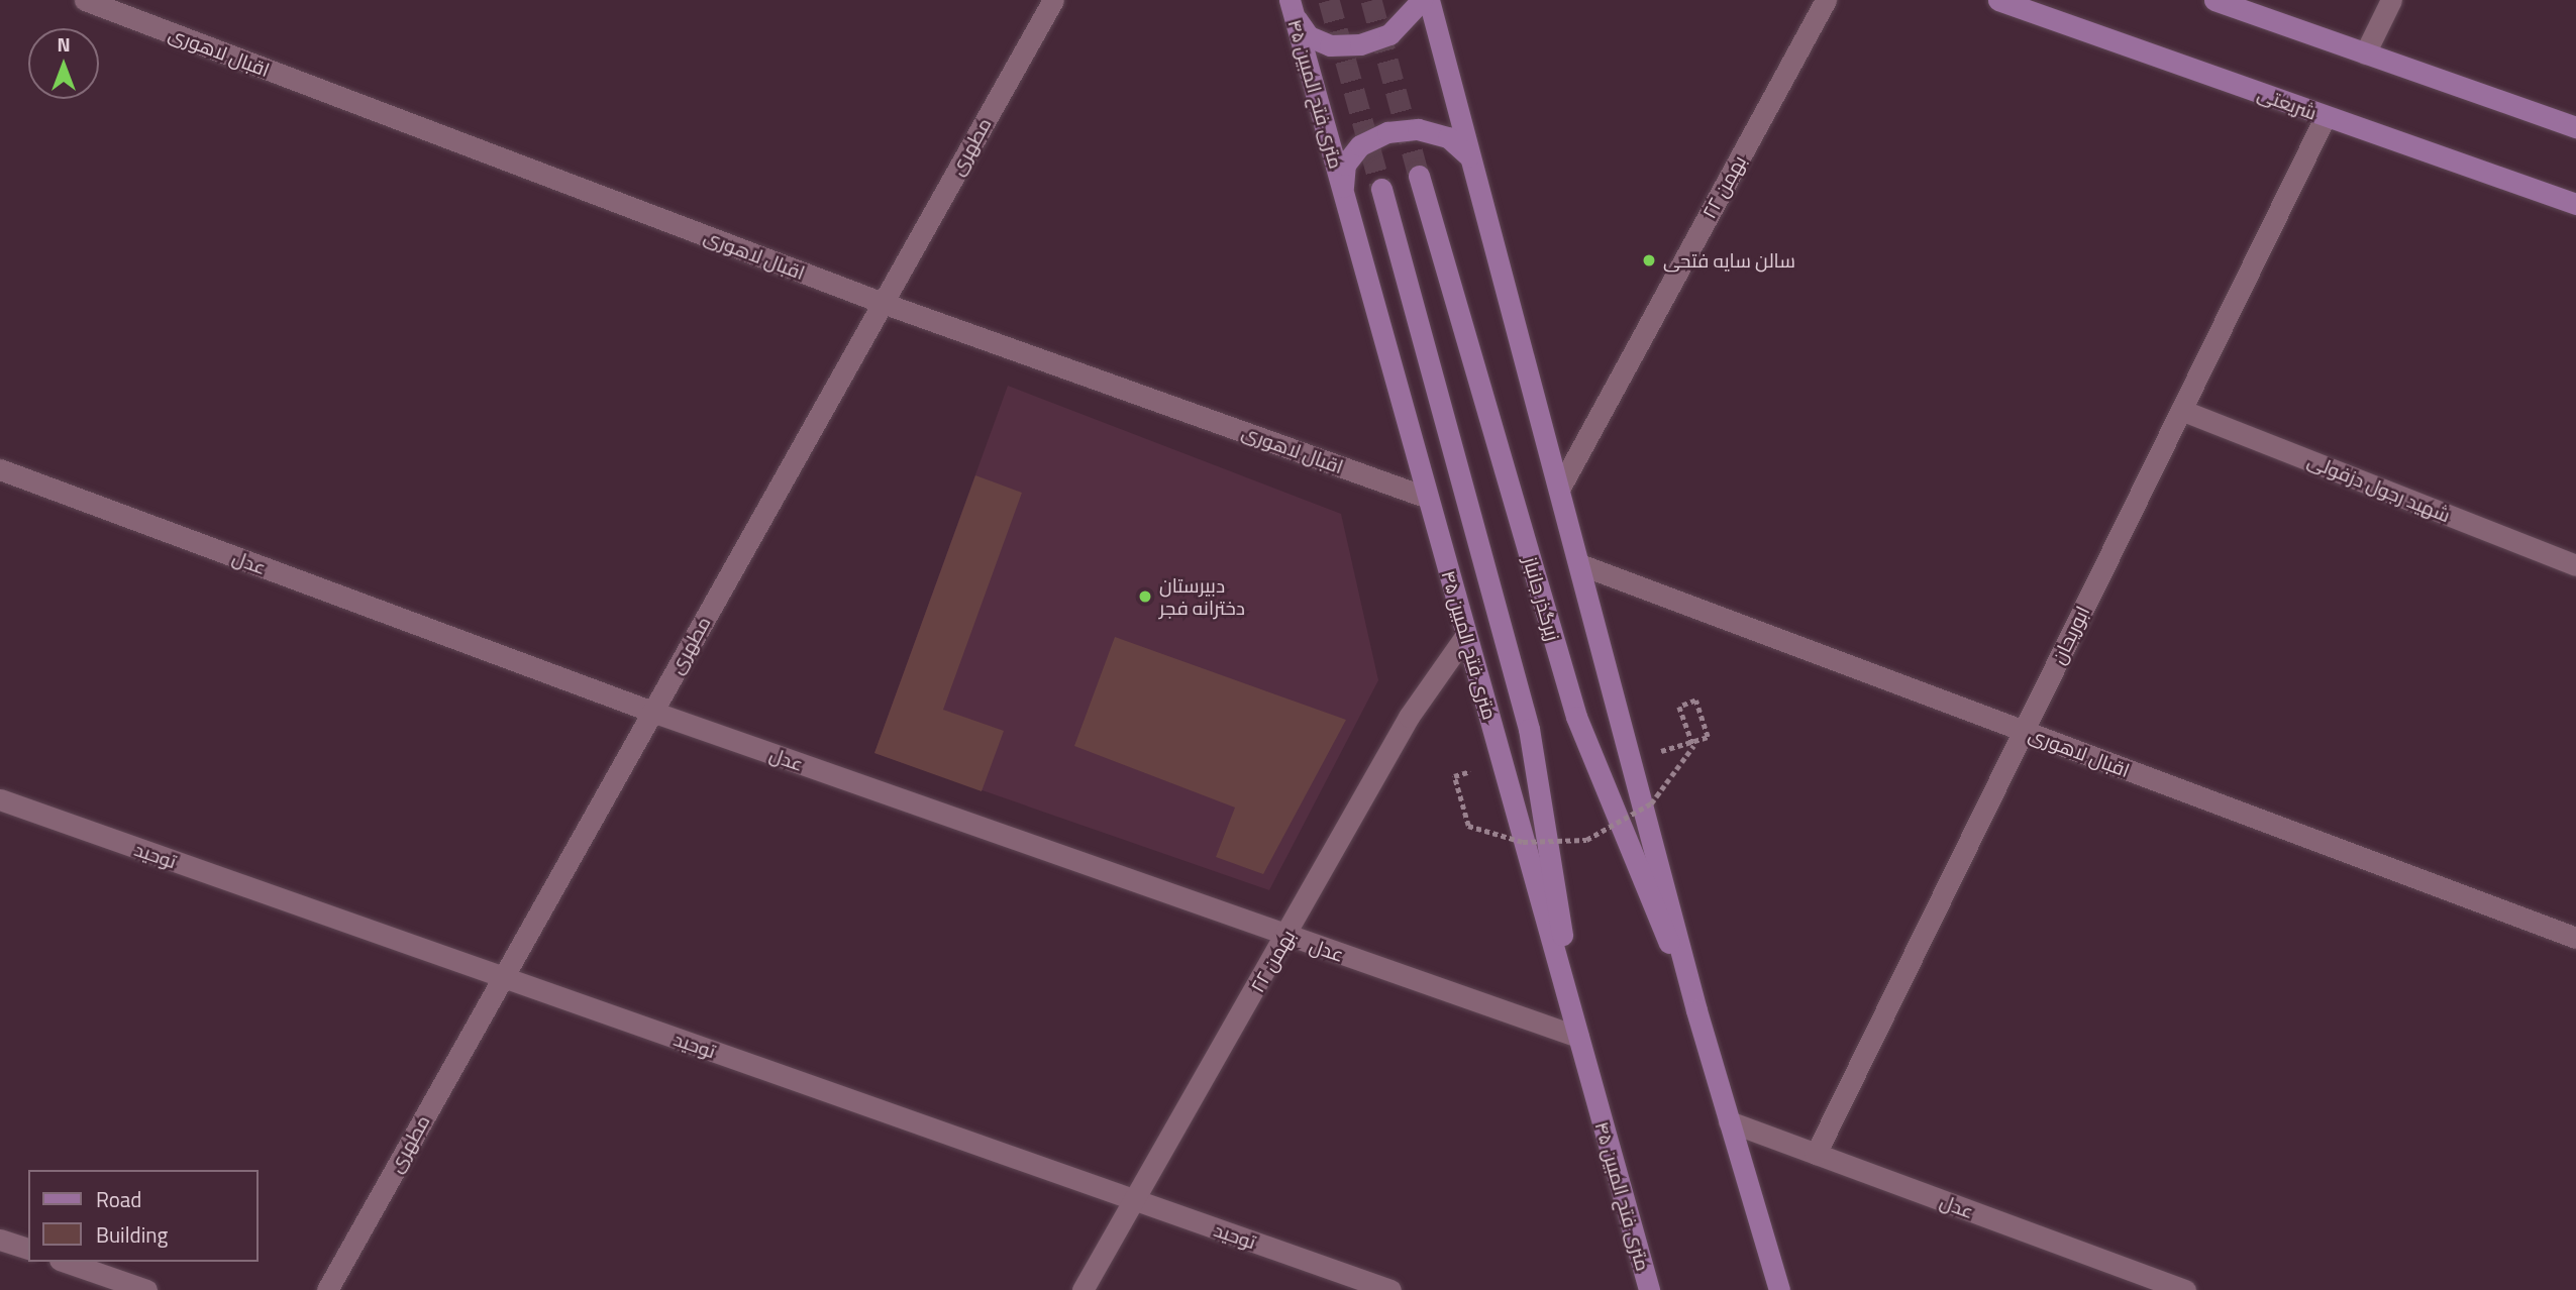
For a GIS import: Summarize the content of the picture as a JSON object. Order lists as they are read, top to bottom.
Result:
{
  "streets": {
    "main road": ["۴۵ متری فتح المبین", "شریعتی", "زیرگذر جانباز"],
    "street": [
      "اقبال لاهوری",
      "مطهری",
      "۲۲ بهمن",
      "شهید رجول دزفولی",
      "عدل",
      "ابوریحان",
      "توحید"
    ]
  },
  "crossings": [
    ["اقبال لاهوری", "۴۵ متری فتح المبین"],
    ["اقبال لاهوری", "مطهری"],
    ["اقبال لاهوری", "ابوریحان"],
    ["۴۵ متری فتح المبین", "۲۲ بهمن"],
    ["۴۵ متری فتح المبین", "عدل"],
    ["شریعتی", "ابوریحان"],
    ["مطهری", "عدل"],
    ["مطهری", "توحید"],
    ["۲۲ بهمن", "عدل"],
    ["۲۲ بهمن", "توحید"],
    ["شهید رجول دزفولی", "ابوریحان"],
    ["عدل", "ابوریحان"]
  ],
  "places": ["سالن سایه فتحی", "دبیرستان دخترانه فجر"],
  "legend": ["Road", "Building"],
  "north": "top"
}
